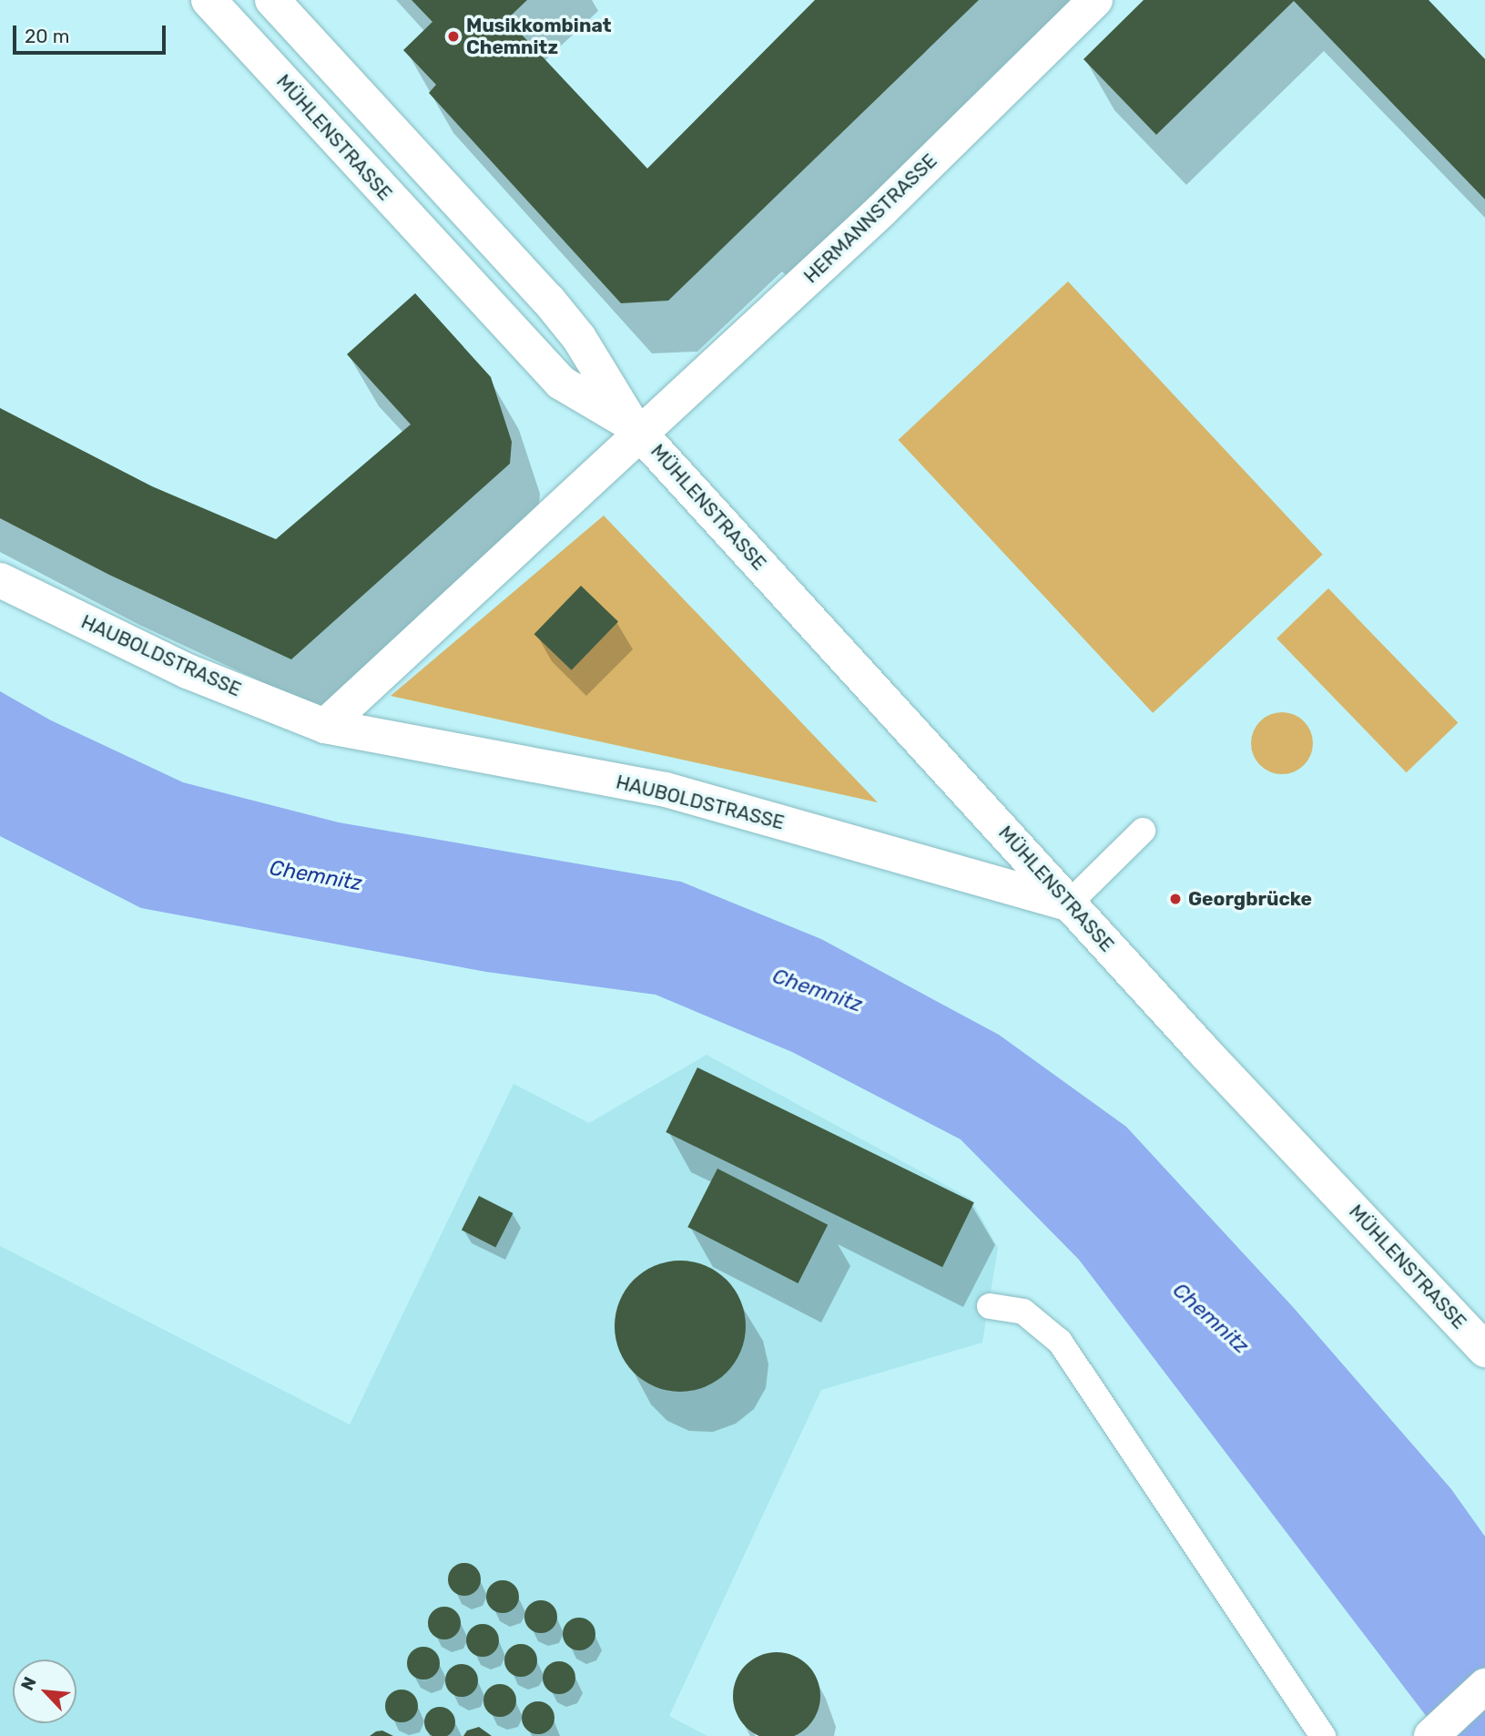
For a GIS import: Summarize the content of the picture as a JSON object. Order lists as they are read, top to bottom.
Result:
{
  "streets": {
    "main road": ["MÜHLENSTRASSE", "HERMANNSTRASSE", "HAUBOLDSTRASSE"]
  },
  "crossings": [
    ["MÜHLENSTRASSE", "HERMANNSTRASSE"],
    ["MÜHLENSTRASSE", "HAUBOLDSTRASSE"]
  ],
  "water": ["Chemnitz"],
  "places": ["Musikkombinat Chemnitz", "Georgbrücke"],
  "scale_bar": "20 m",
  "north": "top left"
}
